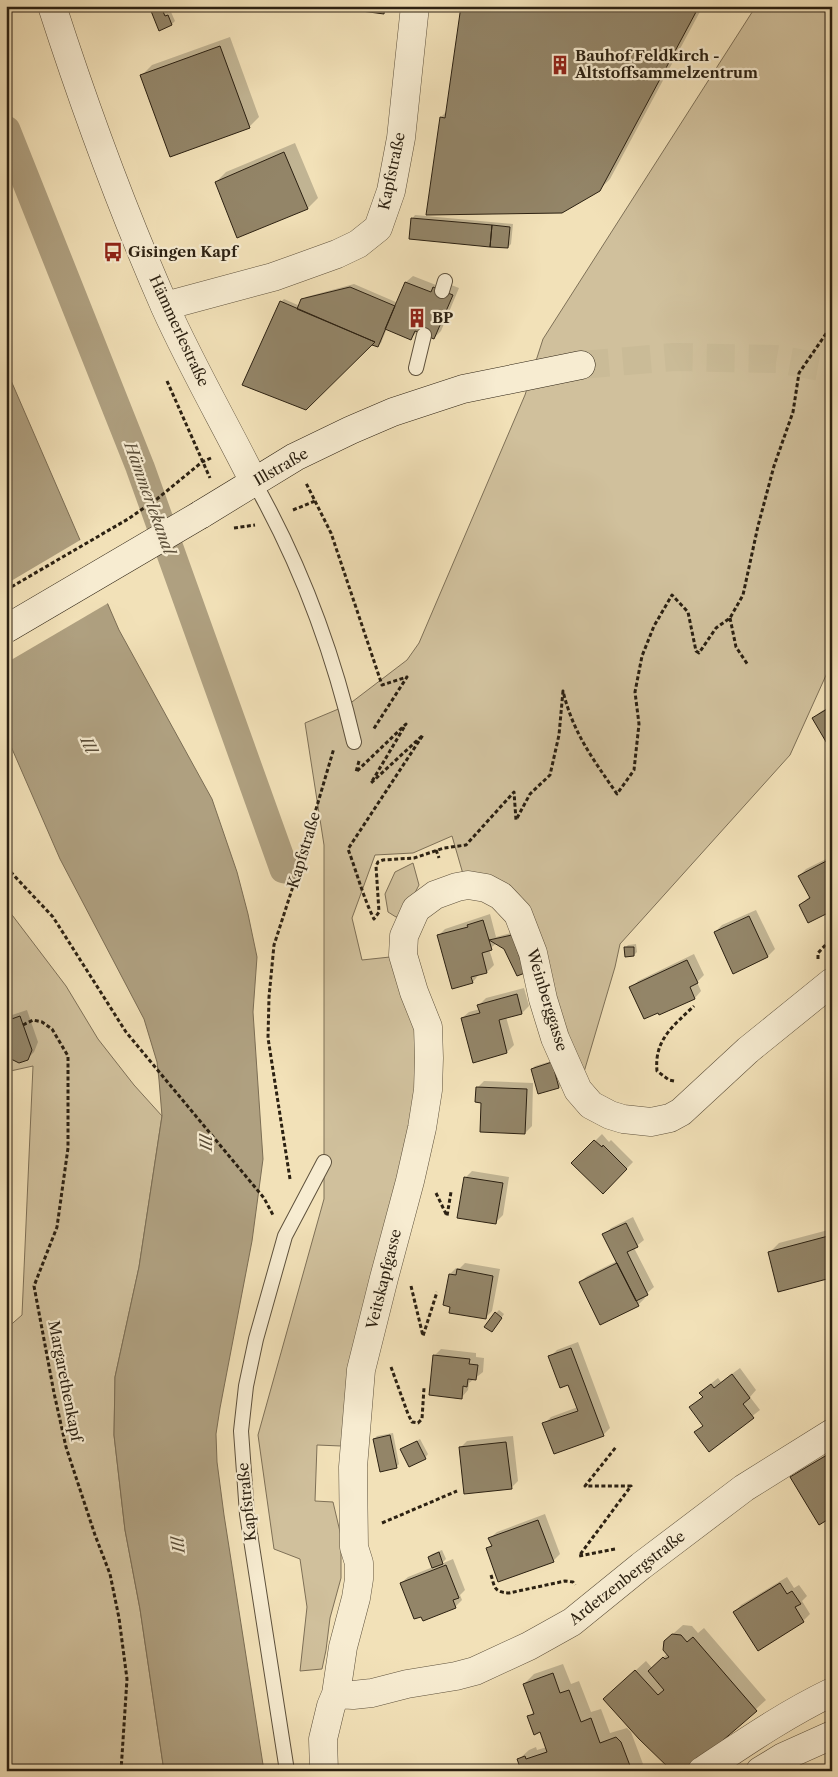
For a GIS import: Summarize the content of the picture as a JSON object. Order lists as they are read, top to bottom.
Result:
{
  "streets": {
    "street": [
      "Kapfstraße",
      "Hämmerlestraße",
      "Illstraße",
      "Weinberggasse",
      "Veitskapfgasse",
      "Ardetzenbergstraße"
    ],
    "path": ["Margarethenkapf"]
  },
  "crossings": [
    ["Kapfstraße", "Hämmerlestraße"],
    ["Hämmerlestraße", "Illstraße"],
    ["Weinberggasse", "Veitskapfgasse"],
    ["Veitskapfgasse", "Ardetzenbergstraße"]
  ],
  "water": ["Hämmerlekanal", "Ill"],
  "places": {
    "building": ["Bauhof Feldkirch - Altstoffsammelzentrum", "BP"],
    "bus stop": ["Gisingen Kapf"]
  }
}
